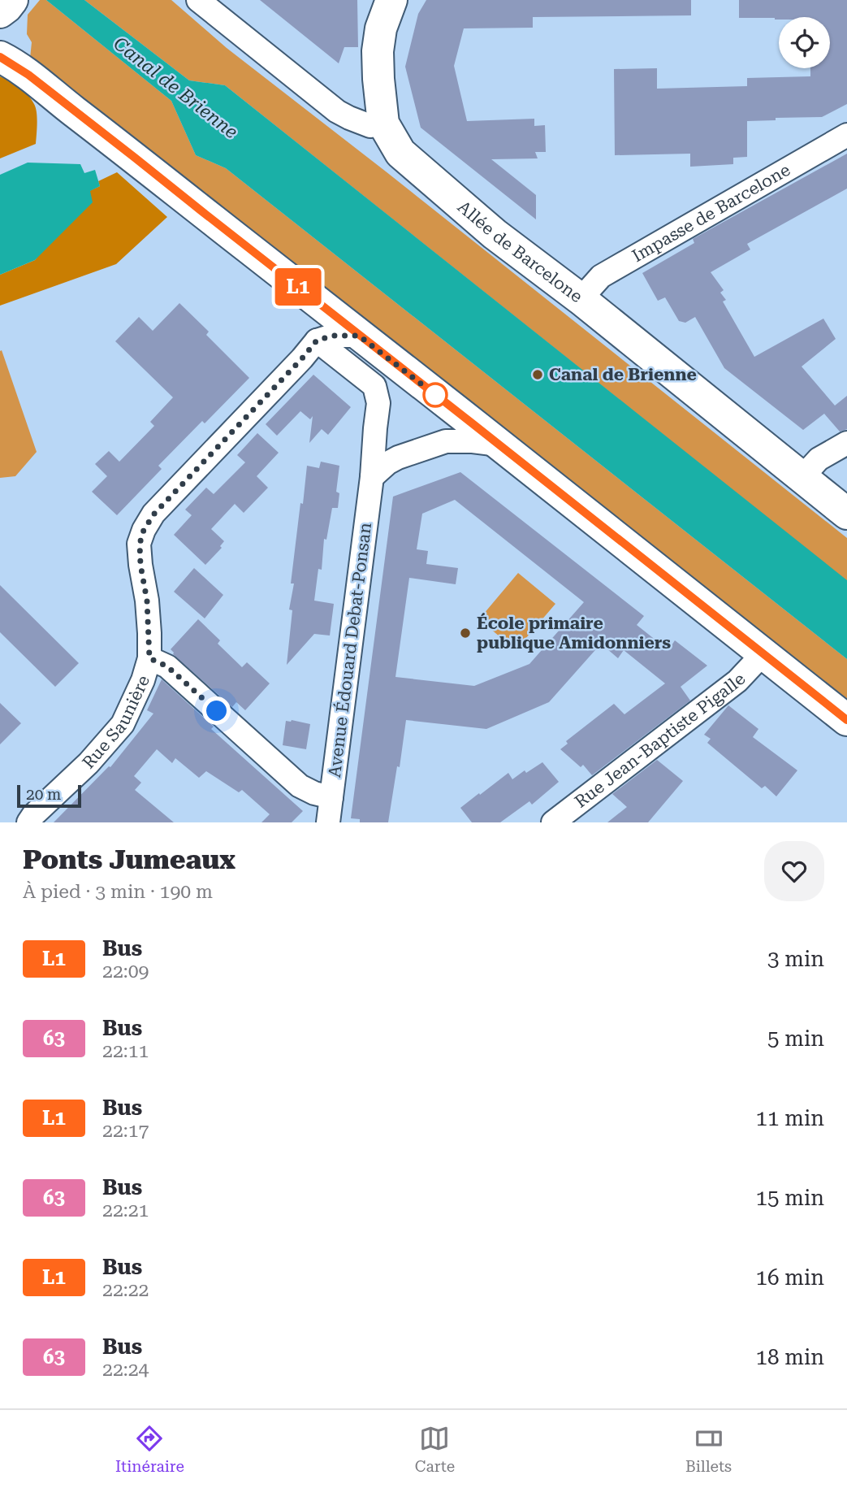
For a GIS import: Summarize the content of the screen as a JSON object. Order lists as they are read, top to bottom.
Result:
{
  "streets": {
    "main road": ["Allée de Barcelone"],
    "street": [
      "Impasse de Barcelone",
      "Avenue Édouard Debat-Ponsan",
      "Rue Saunière",
      "Rue Jean-Baptiste Pigalle"
    ]
  },
  "crossings": [
    ["Impasse de Barcelone", "Allée de Barcelone"],
    ["Avenue Édouard Debat-Ponsan", "Rue Saunière"]
  ],
  "water": ["Canal de Brienne"],
  "places": ["Canal de Brienne", "École primaire publique Amidonniers"],
  "lines": ["bus line L1"],
  "scale_bar": "20 m",
  "page": {
    "on_map": "L1",
    "scale": "20 m",
    "heading": ["Ponts Jumeaux", "À pied · 3 min · 190 m"],
    "list": [
      {
        "mark": "L1",
        "name": "Bus",
        "note": "22:09",
        "value": "3 min"
      },
      {
        "mark": "63",
        "name": "Bus",
        "note": "22:11",
        "value": "5 min"
      },
      {
        "mark": "L1",
        "name": "Bus",
        "note": "22:17",
        "value": "11 min"
      },
      {
        "mark": "63",
        "name": "Bus",
        "note": "22:21",
        "value": "15 min"
      },
      {
        "mark": "L1",
        "name": "Bus",
        "note": "22:22",
        "value": "16 min"
      },
      {
        "mark": "63",
        "name": "Bus",
        "note": "22:24",
        "value": "18 min"
      }
    ],
    "tabs": ["Itinéraire", "Carte", "Billets"]
  }
}
